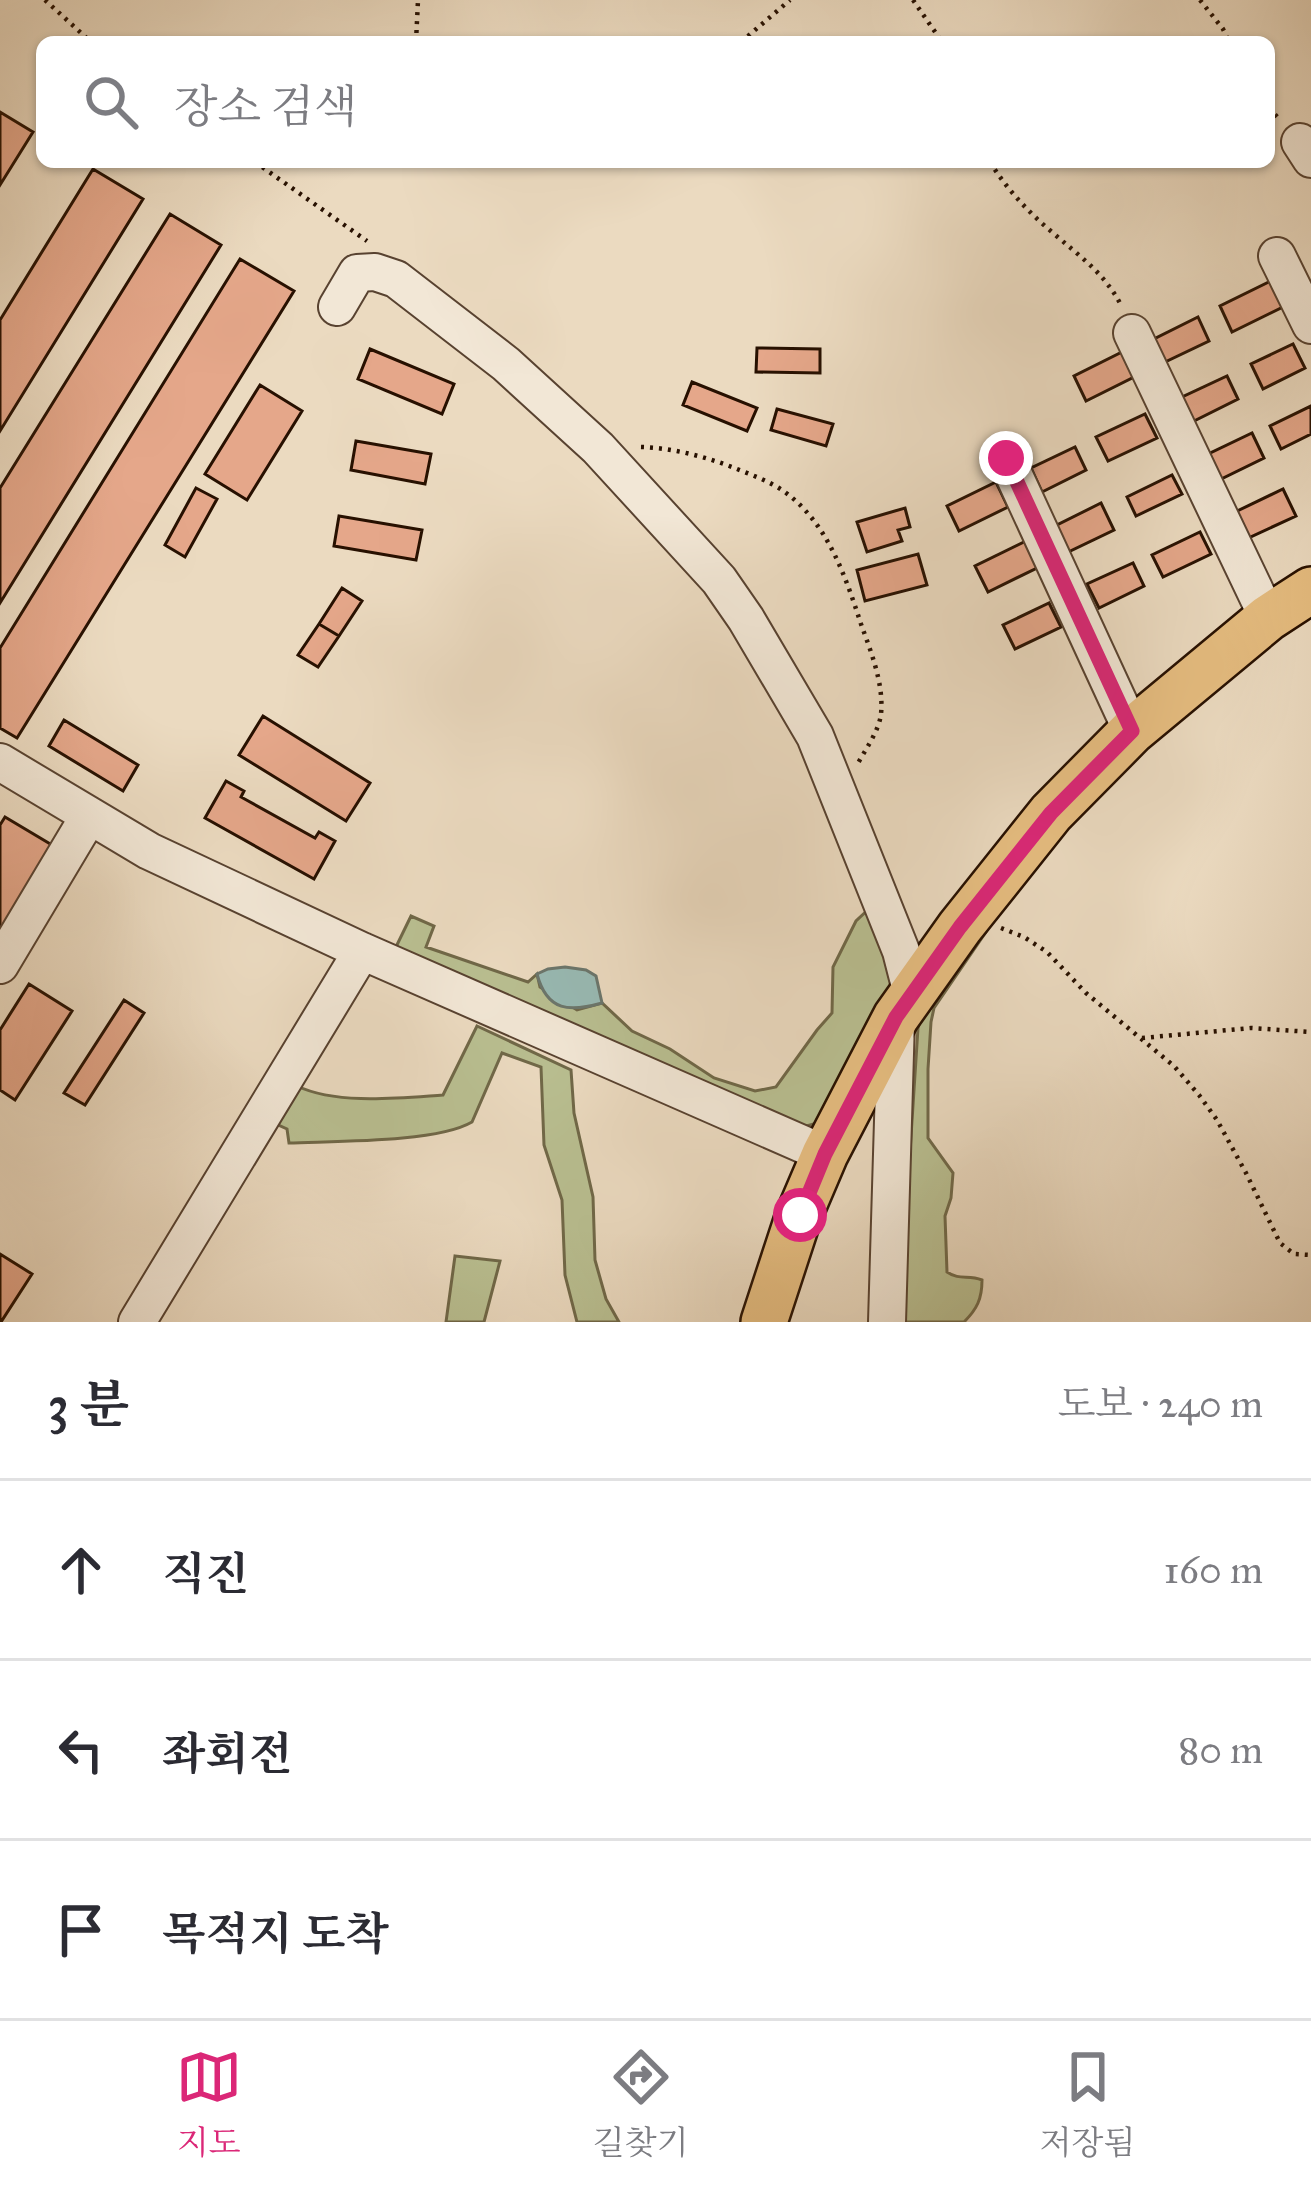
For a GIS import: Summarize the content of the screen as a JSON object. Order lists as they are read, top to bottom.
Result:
{
  "page": {
    "search": "장소 검색",
    "heading": ["3 분", "도보 · 240 m"],
    "list": [
      ["직진", "160 m"],
      ["좌회전", "80 m"],
      "목적지 도착"
    ],
    "nav": ["지도", "길찾기", "저장됨"]
  }
}
